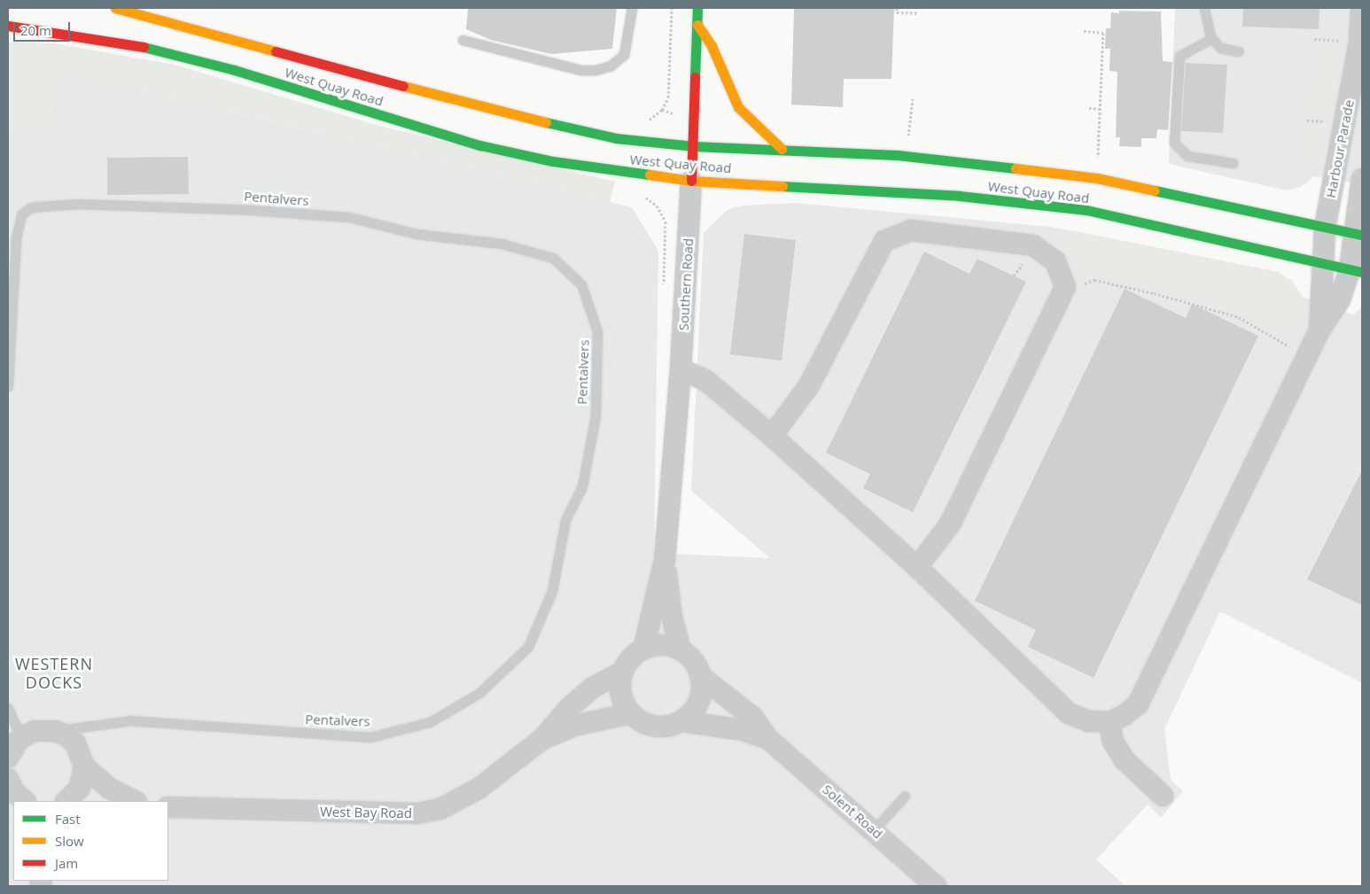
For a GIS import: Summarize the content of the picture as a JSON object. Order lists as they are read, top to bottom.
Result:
{
  "streets": {
    "main road": ["West Quay Road", "Southern Road"],
    "street": ["Harbour Parade", "Solent Road", "West Bay Road"],
    "lane": ["Pentalvers"]
  },
  "crossings": [
    ["West Quay Road", "Harbour Parade"],
    ["West Quay Road", "Southern Road"],
    ["Southern Road", "Solent Road"],
    ["Southern Road", "West Bay Road"],
    ["Solent Road", "West Bay Road"]
  ],
  "districts": ["WESTERN DOCKS"],
  "legend": ["Fast", "Slow", "Jam"],
  "scale_bar": "20 m"
}
